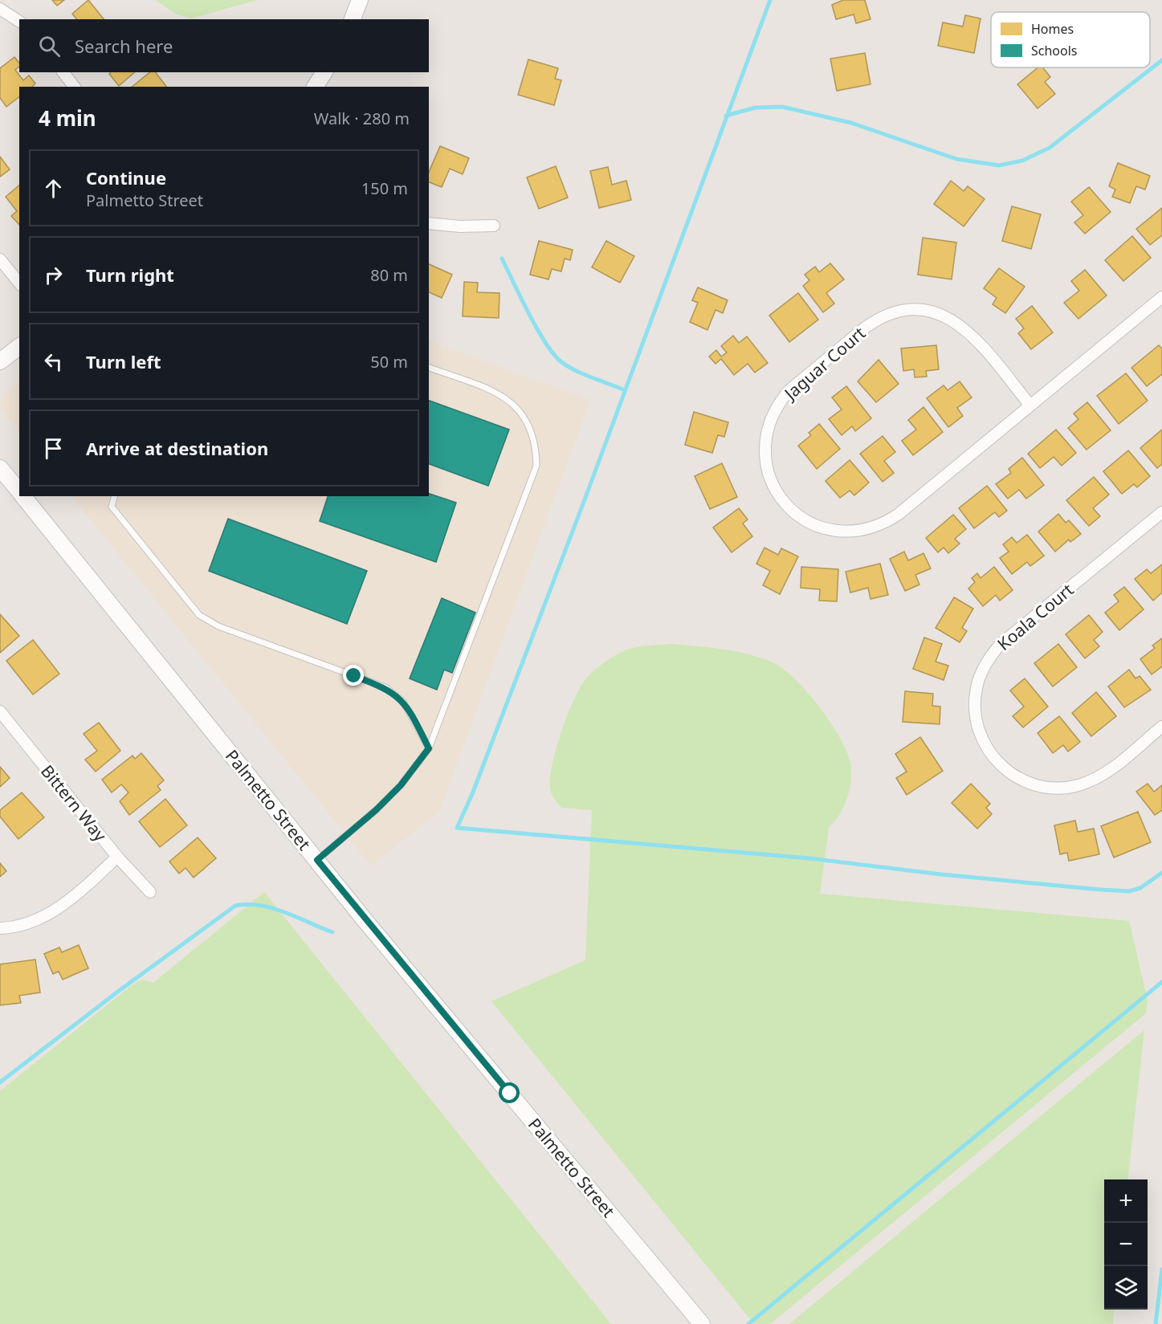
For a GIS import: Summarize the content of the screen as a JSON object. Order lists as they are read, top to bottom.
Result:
{
  "streets": {
    "main road": ["Palmetto Street"],
    "street": ["Jaguar Court", "Koala Court", "Bittern Way"]
  },
  "legend": ["Homes", "Schools"],
  "page": {
    "search": "Search here",
    "heading": ["4 min", "Walk · 280 m"],
    "list": [
      ["Continue", "Palmetto Street", "150 m"],
      ["Turn right", "80 m"],
      ["Turn left", "50 m"],
      "Arrive at destination"
    ],
    "map_buttons": ["+", "−"]
  }
}
